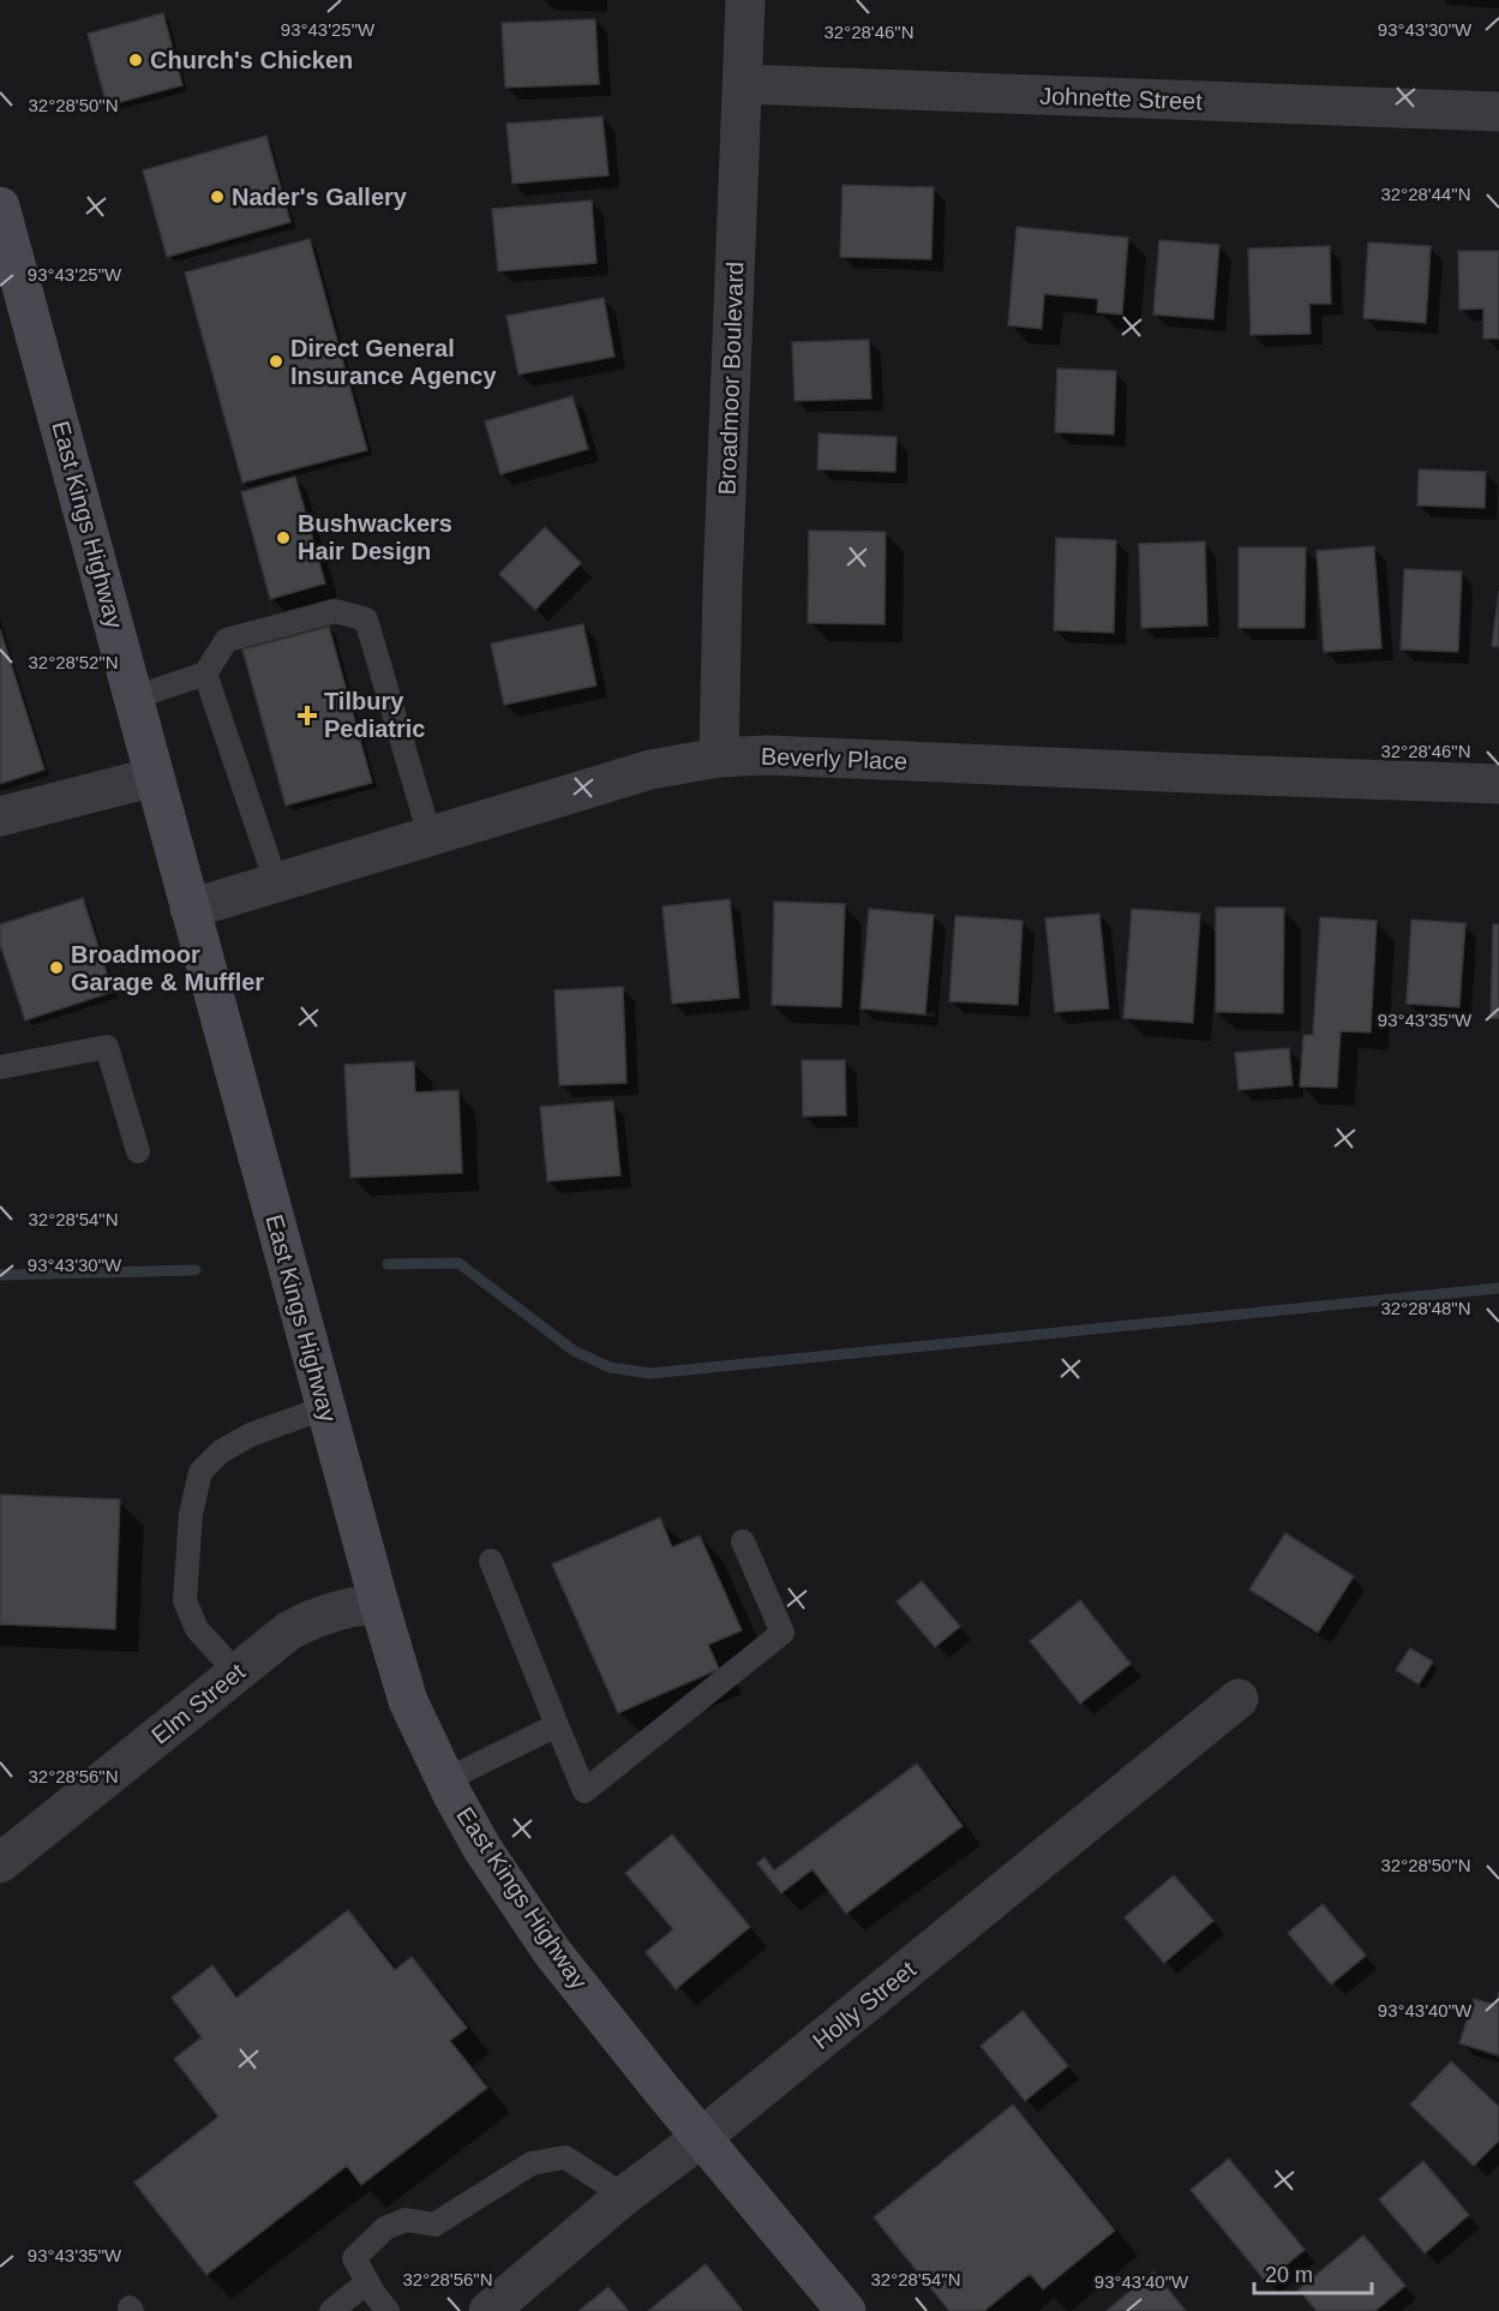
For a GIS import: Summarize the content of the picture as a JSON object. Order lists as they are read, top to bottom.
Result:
{
  "streets": {
    "main road": ["East Kings Highway"],
    "street": [
      "Johnette Street",
      "Broadmoor Boulevard",
      "Beverly Place",
      "Elm Street",
      "Holly Street"
    ]
  },
  "crossings": [
    ["Johnette Street", "Broadmoor Boulevard"],
    ["Broadmoor Boulevard", "Beverly Place"],
    ["East Kings Highway", "Beverly Place"],
    ["East Kings Highway", "Elm Street"],
    ["East Kings Highway", "Holly Street"]
  ],
  "places": {
    "other": [
      "Church's Chicken",
      "Nader's Gallery",
      "Direct General Insurance Agency",
      "Bushwackers Hair Design",
      "Broadmoor Garage & Muffler"
    ],
    "health": ["Tilbury Pediatric"]
  },
  "scale_bar": "20 m",
  "coordinates": [
    "93°43'25\"W",
    "93°43'30\"W",
    "32°28'46\"N",
    "32°28'50\"N",
    "32°28'44\"N",
    "32°28'52\"N",
    "93°43'35\"W",
    "32°28'54\"N",
    "32°28'48\"N",
    "32°28'56\"N",
    "93°43'40\"W"
  ]
}
